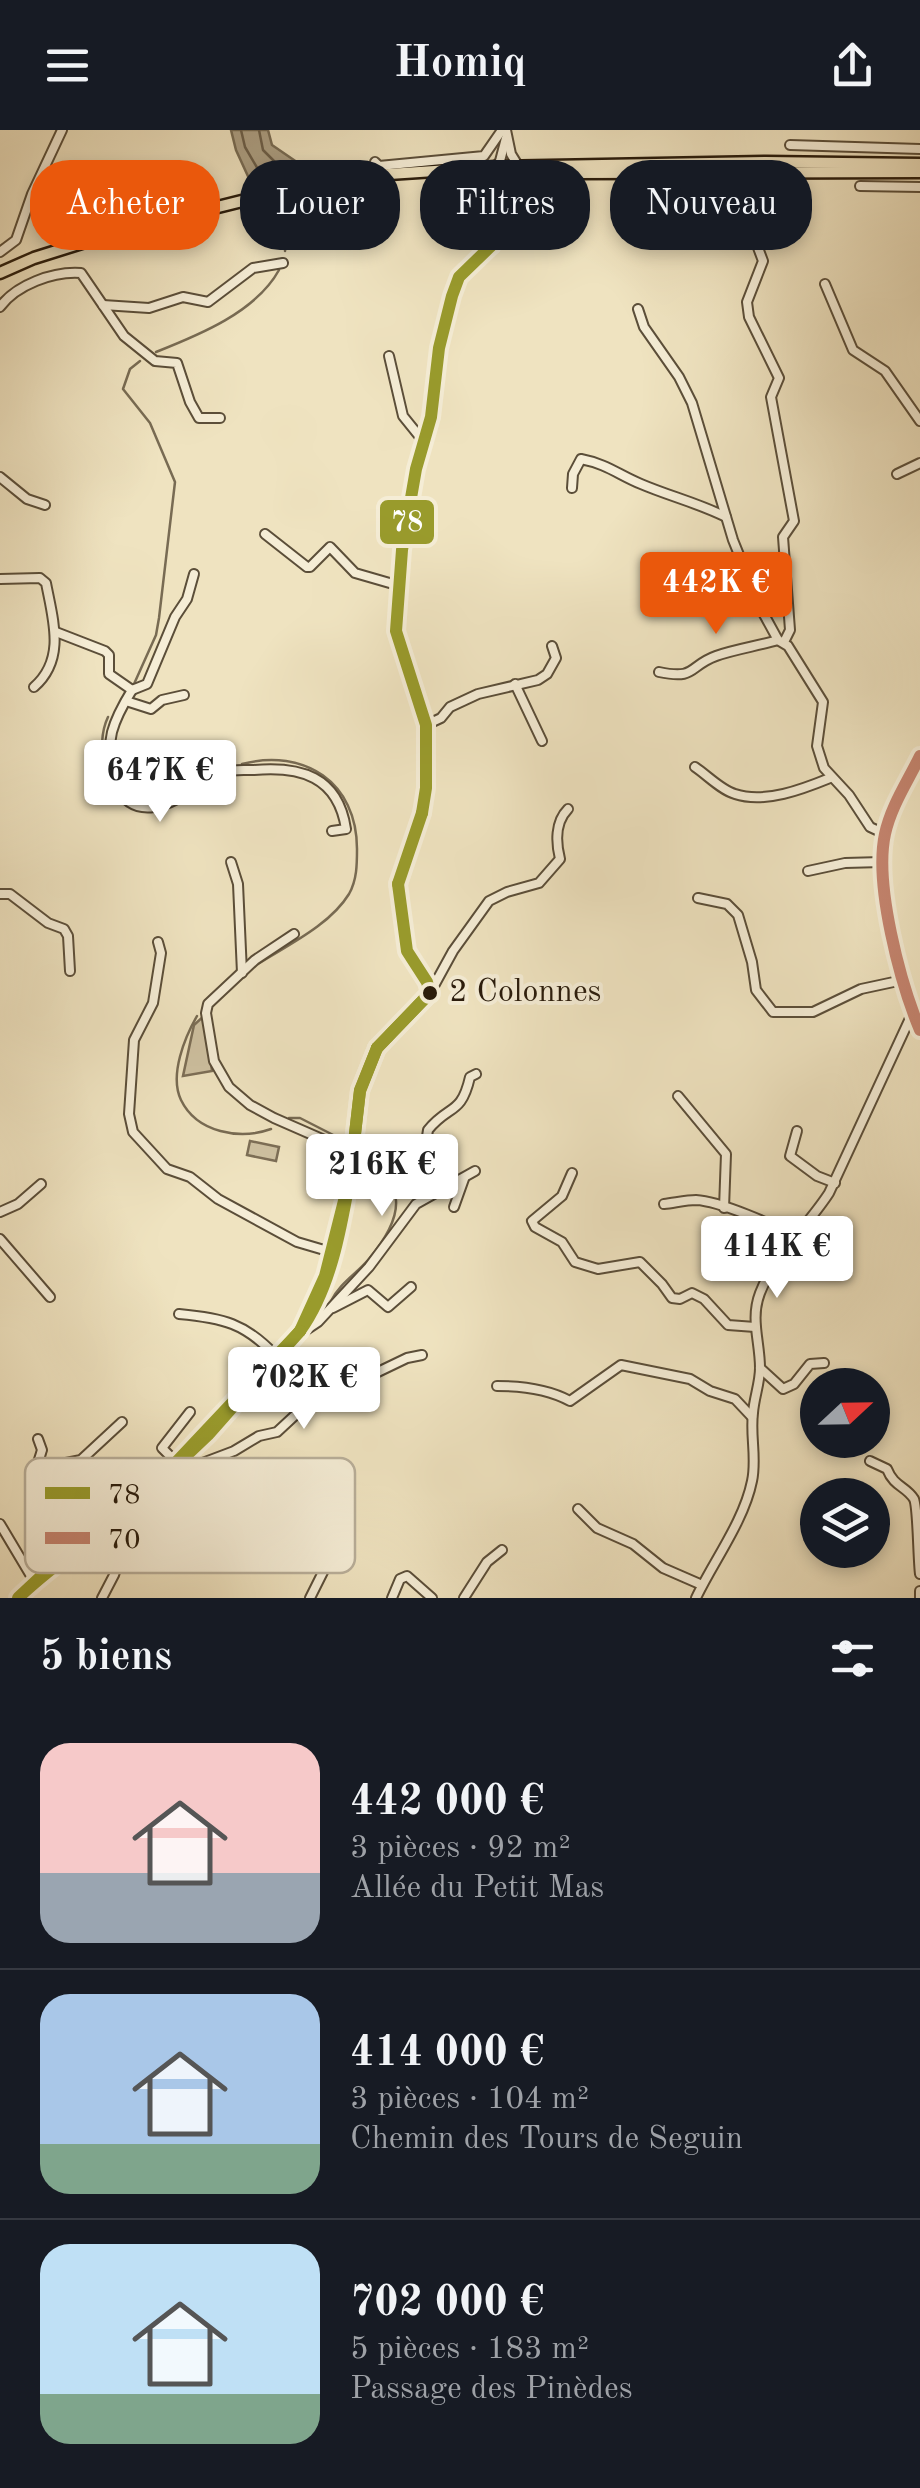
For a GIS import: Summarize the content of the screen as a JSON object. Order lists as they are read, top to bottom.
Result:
{
  "places": ["2 Colonnes"],
  "lines": ["transit line 78", "transit line 70"],
  "legend": ["78", "70"],
  "north": "right",
  "page": {
    "header": "Homiq",
    "chip": [
      "Acheter",
      "Louer",
      "Filtres",
      "Nouveau"
    ],
    "price": [
      "442K €",
      "647K €",
      "216K €",
      "414K €",
      "702K €"
    ],
    "heading": "5 biens",
    "list": [
      {
        "name": "442 000 €",
        "note": "3 pièces · 92 m² · Allée du Petit Mas"
      },
      {
        "name": "414 000 €",
        "note": "3 pièces · 104 m² · Chemin des Tours de Seguin"
      },
      {
        "name": "702 000 €",
        "note": "5 pièces · 183 m² · Passage des Pinèdes"
      }
    ]
  }
}
